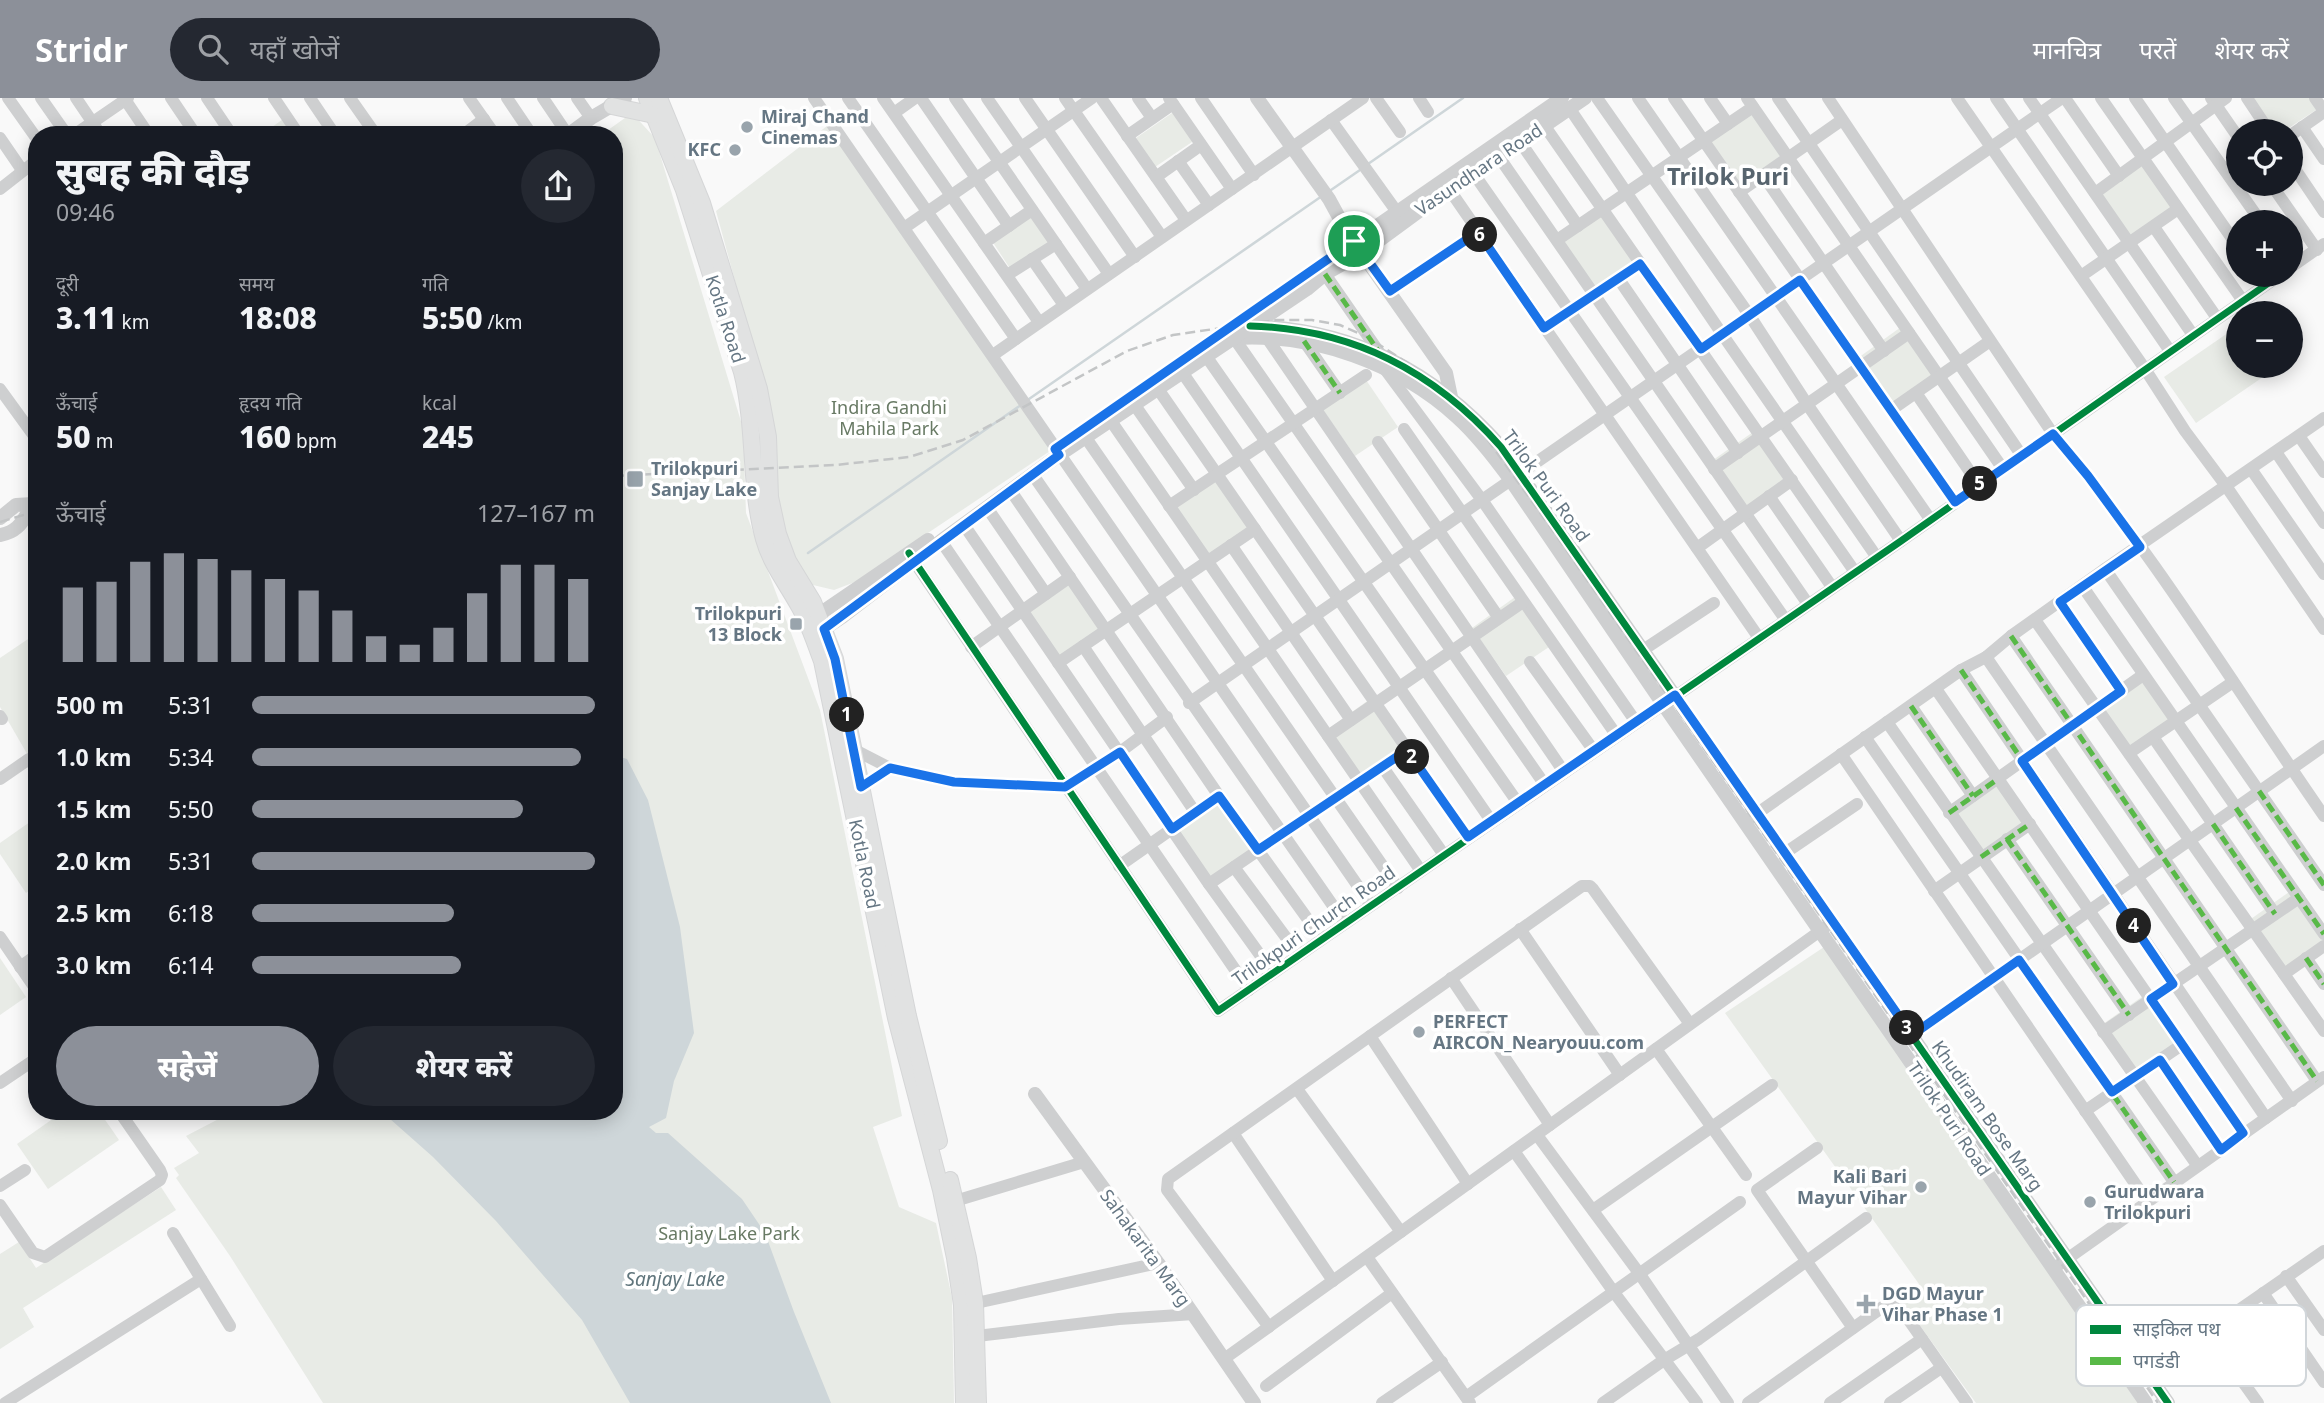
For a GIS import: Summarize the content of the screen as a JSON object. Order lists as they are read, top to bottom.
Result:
{
  "streets": {
    "main road": ["Kotla Road"],
    "street": [
      "Vasundhara Road",
      "Trilok Puri Road",
      "Trilokpuri Church Road",
      "Khudiram Bose Marg",
      "Sahakarita Marg"
    ]
  },
  "crossings": [
    ["Vasundhara Road", "Kotla Road"],
    ["Vasundhara Road", "Trilok Puri Road"],
    ["Vasundhara Road", "Trilokpuri Church Road"],
    ["Trilok Puri Road", "Trilokpuri Church Road"],
    ["Trilok Puri Road", "Khudiram Bose Marg"],
    ["Trilokpuri Church Road", "Khudiram Bose Marg"]
  ],
  "districts": ["Trilok Puri"],
  "water": ["Sanjay Lake"],
  "parks": ["Indira Gandhi Mahila Park", "Sanjay Lake Park"],
  "places": {
    "other": [
      "Miraj Chand Cinemas",
      "KFC",
      "PERFECT AIRCON_Nearyouu.com",
      "Kali Bari Mayur Vihar",
      "Gurudwara Trilokpuri"
    ],
    "transit": ["Trilokpuri Sanjay Lake", "Trilokpuri 13 Block"],
    "health": ["DGD Mayur Vihar Phase 1"]
  },
  "legend": ["साइकिल पथ", "पगडंडी"],
  "page": {
    "header": "Stridr",
    "search": "यहाँ खोजें",
    "nav": ["मानचित्र", "परतें", "शेयर करें"],
    "map_buttons": ["+", "−"],
    "heading": ["सुबह की दौड़", "09:46"],
    "pins": [
      "6",
      "5",
      "1",
      "2",
      "4",
      "3"
    ],
    "stats": [
      ["दूरी", "3.11 km"],
      ["समय", "18:08"],
      ["गति", "5:50 /km"],
      ["ऊँचाई", "50 m"],
      ["हृदय गति", "160 bpm"],
      ["kcal", "245"]
    ],
    "chart": ["ऊँचाई", "127–167 m"],
    "list": [
      {
        "name": "500 m",
        "note": "5:31"
      },
      {
        "name": "1.0 km",
        "note": "5:34"
      },
      {
        "name": "1.5 km",
        "note": "5:50"
      },
      {
        "name": "2.0 km",
        "note": "5:31"
      },
      {
        "name": "2.5 km",
        "note": "6:18"
      },
      {
        "name": "3.0 km",
        "note": "6:14"
      }
    ],
    "buttons": ["सहेजें", "शेयर करें"]
  }
}
